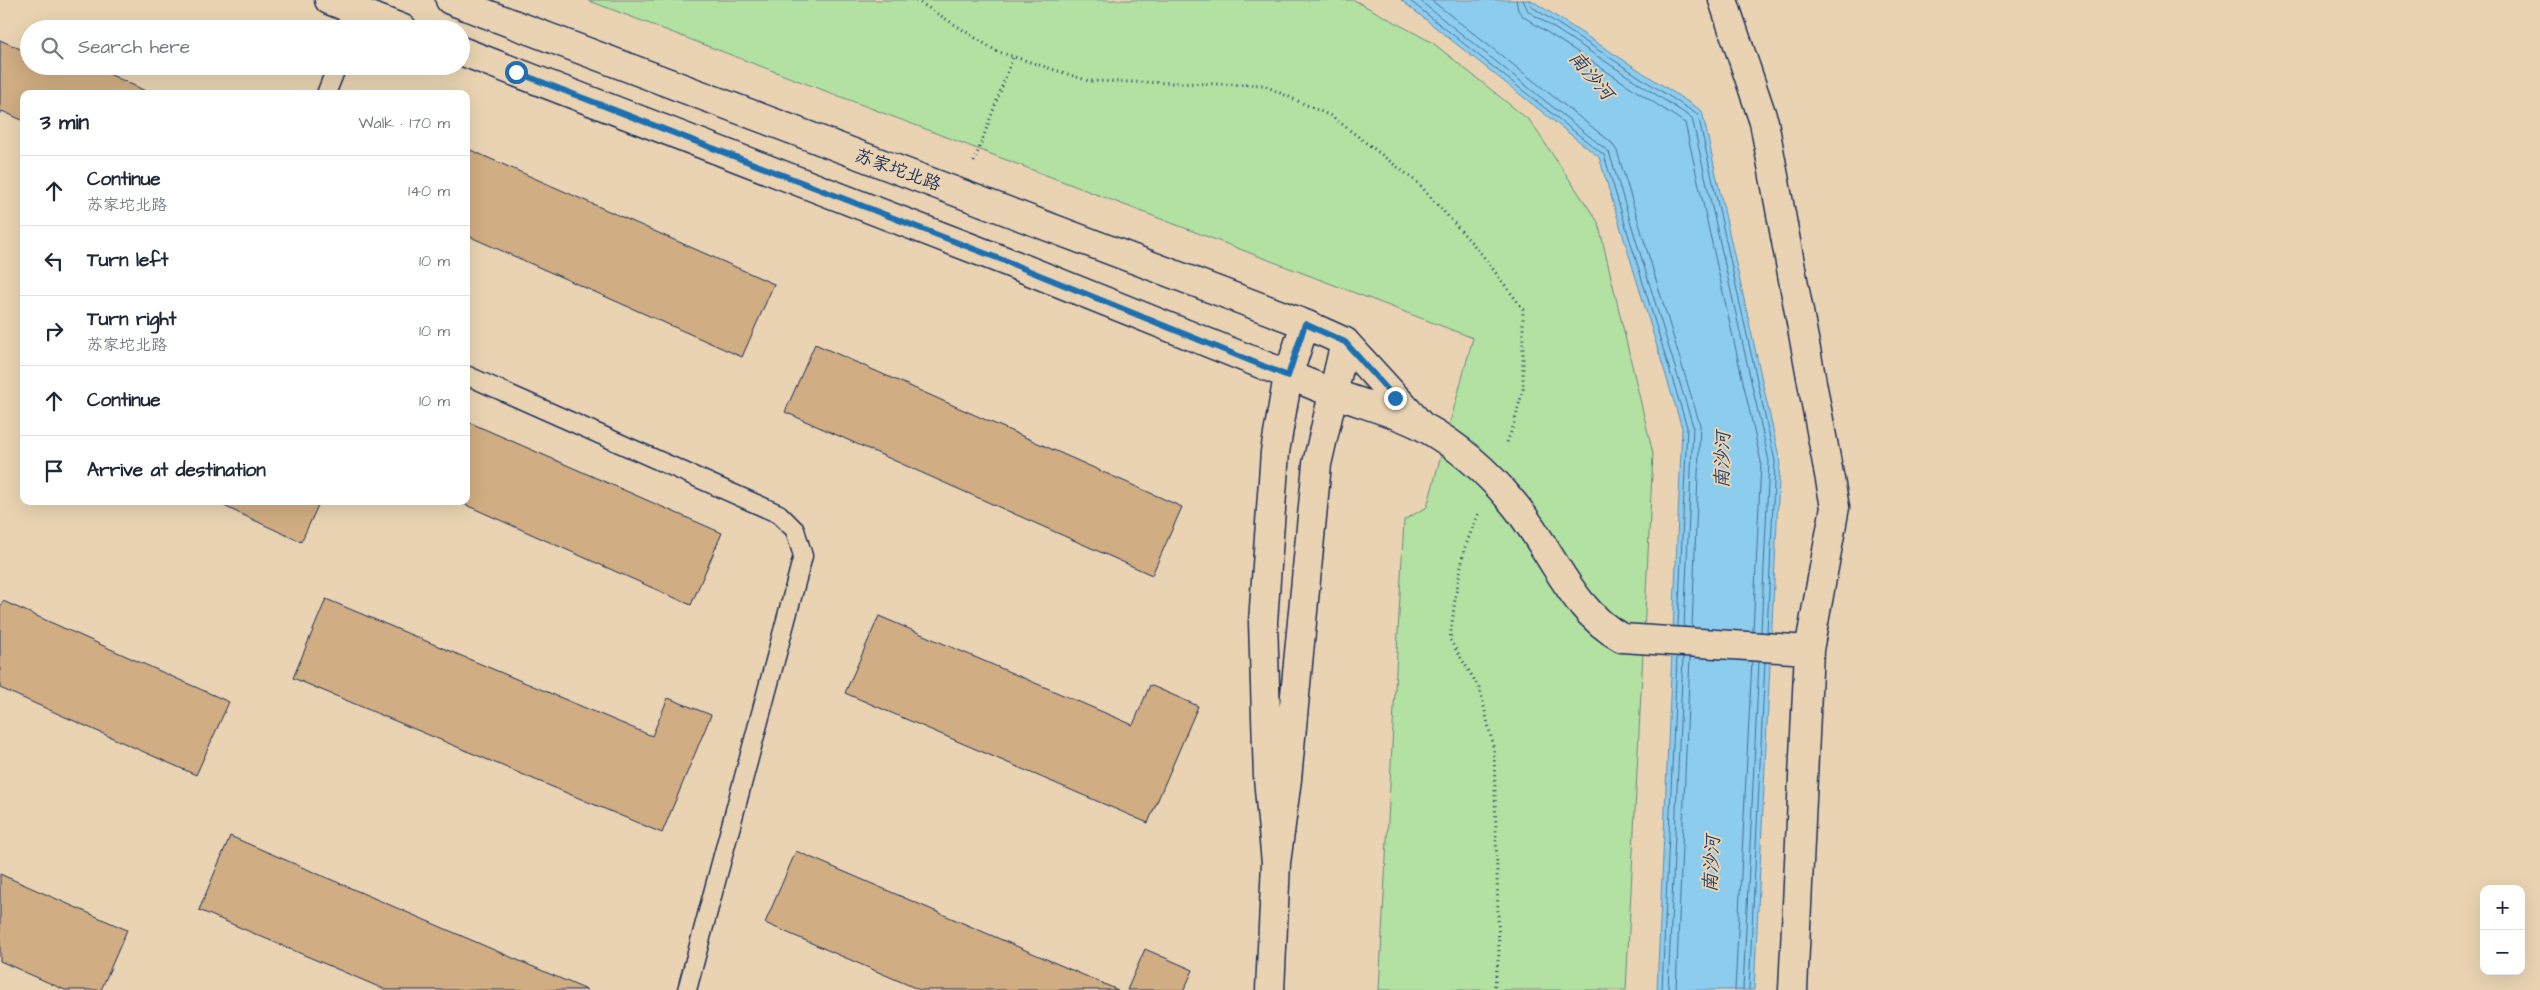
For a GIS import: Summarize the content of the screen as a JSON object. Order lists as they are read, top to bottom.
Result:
{
  "streets": {
    "street": ["苏家坨北路"]
  },
  "water": ["南沙河"],
  "page": {
    "search": "Search here",
    "heading": ["3 min", "Walk · 170 m"],
    "list": [
      ["Continue", "苏家坨北路", "140 m"],
      ["Turn left", "10 m"],
      ["Turn right", "苏家坨北路", "10 m"],
      ["Continue", "10 m"],
      "Arrive at destination"
    ],
    "map_buttons": ["+", "−"]
  }
}
